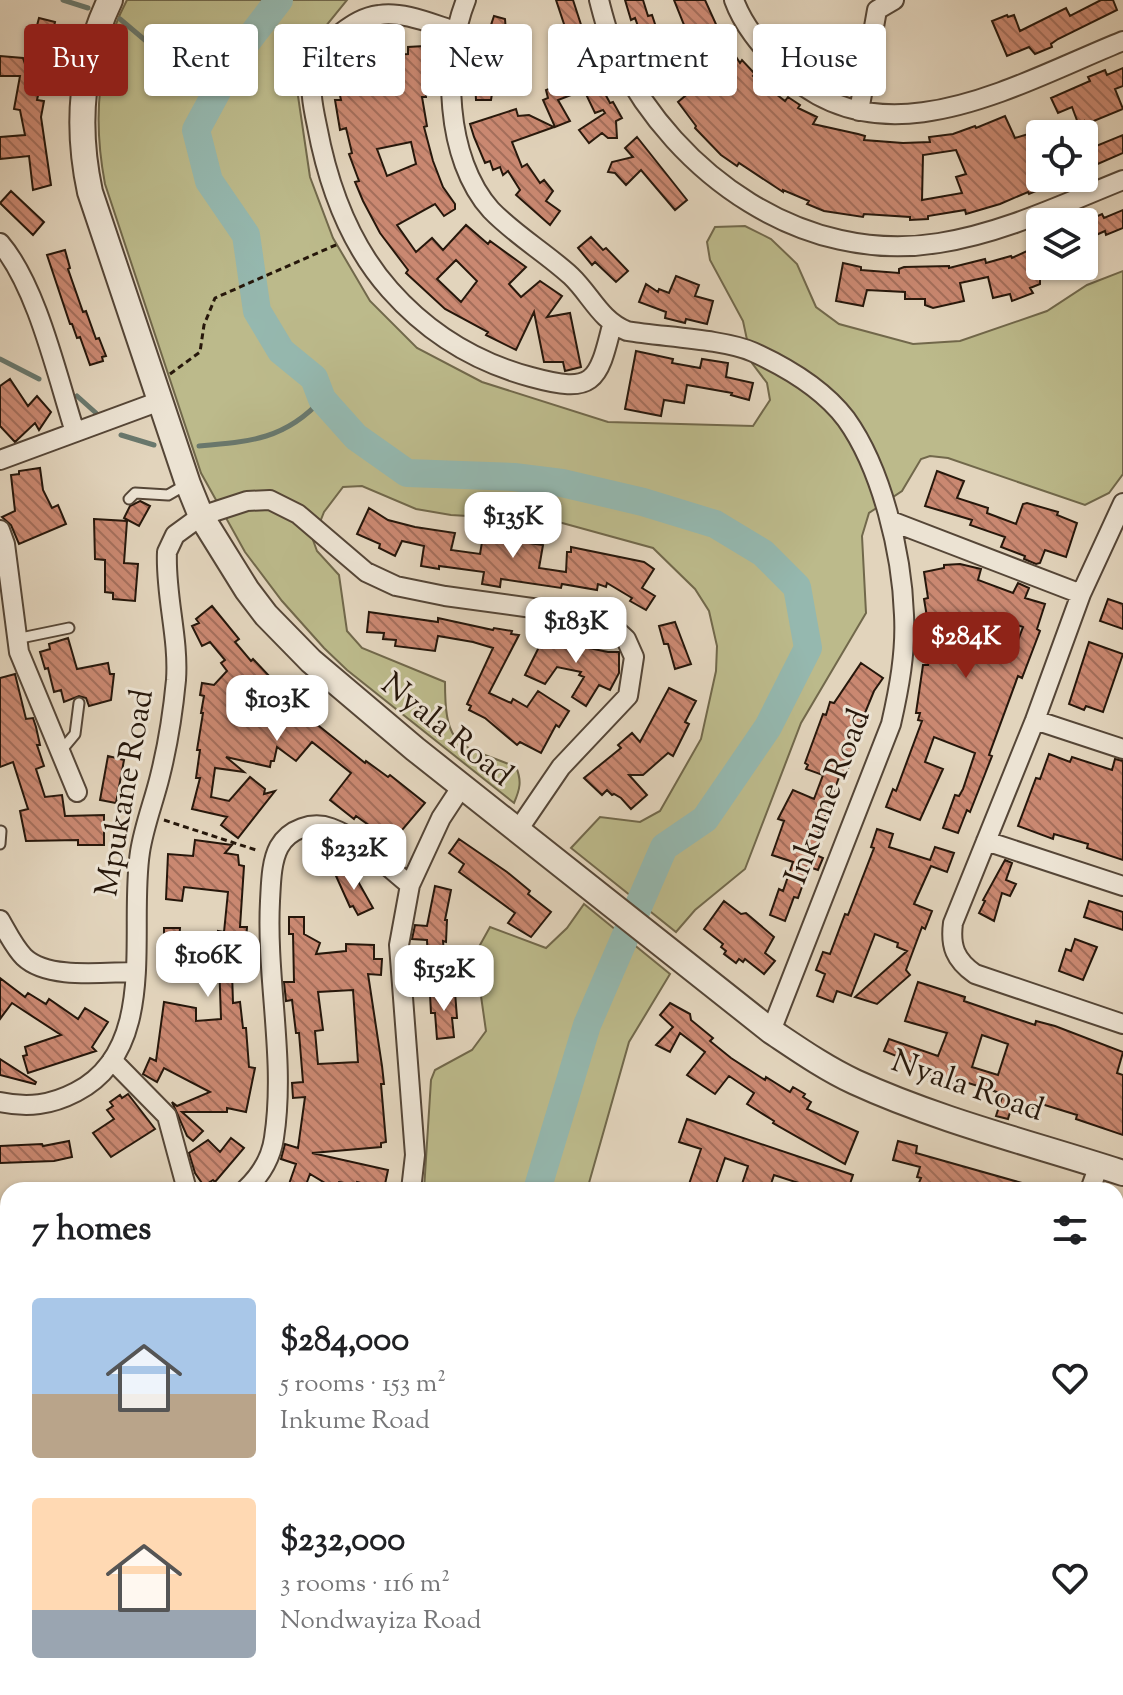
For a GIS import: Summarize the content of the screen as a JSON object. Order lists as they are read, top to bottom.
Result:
{
  "streets": {
    "street": ["Nyala Road", "Mpukane Road", "Inkume Road"]
  },
  "crossings": [
    ["Nyala Road", "Mpukane Road"],
    ["Nyala Road", "Inkume Road"]
  ],
  "page": {
    "chip": [
      "Buy",
      "Rent",
      "Filters",
      "New",
      "Apartment",
      "House"
    ],
    "price": [
      "$135K",
      "$183K",
      "$284K",
      "$103K",
      "$232K",
      "$106K",
      "$152K"
    ],
    "heading": "7 homes",
    "list": [
      {
        "name": "$284,000",
        "note": "5 rooms · 153 m² · Inkume Road"
      },
      {
        "name": "$232,000",
        "note": "3 rooms · 116 m² · Nondwayiza Road"
      }
    ]
  }
}
